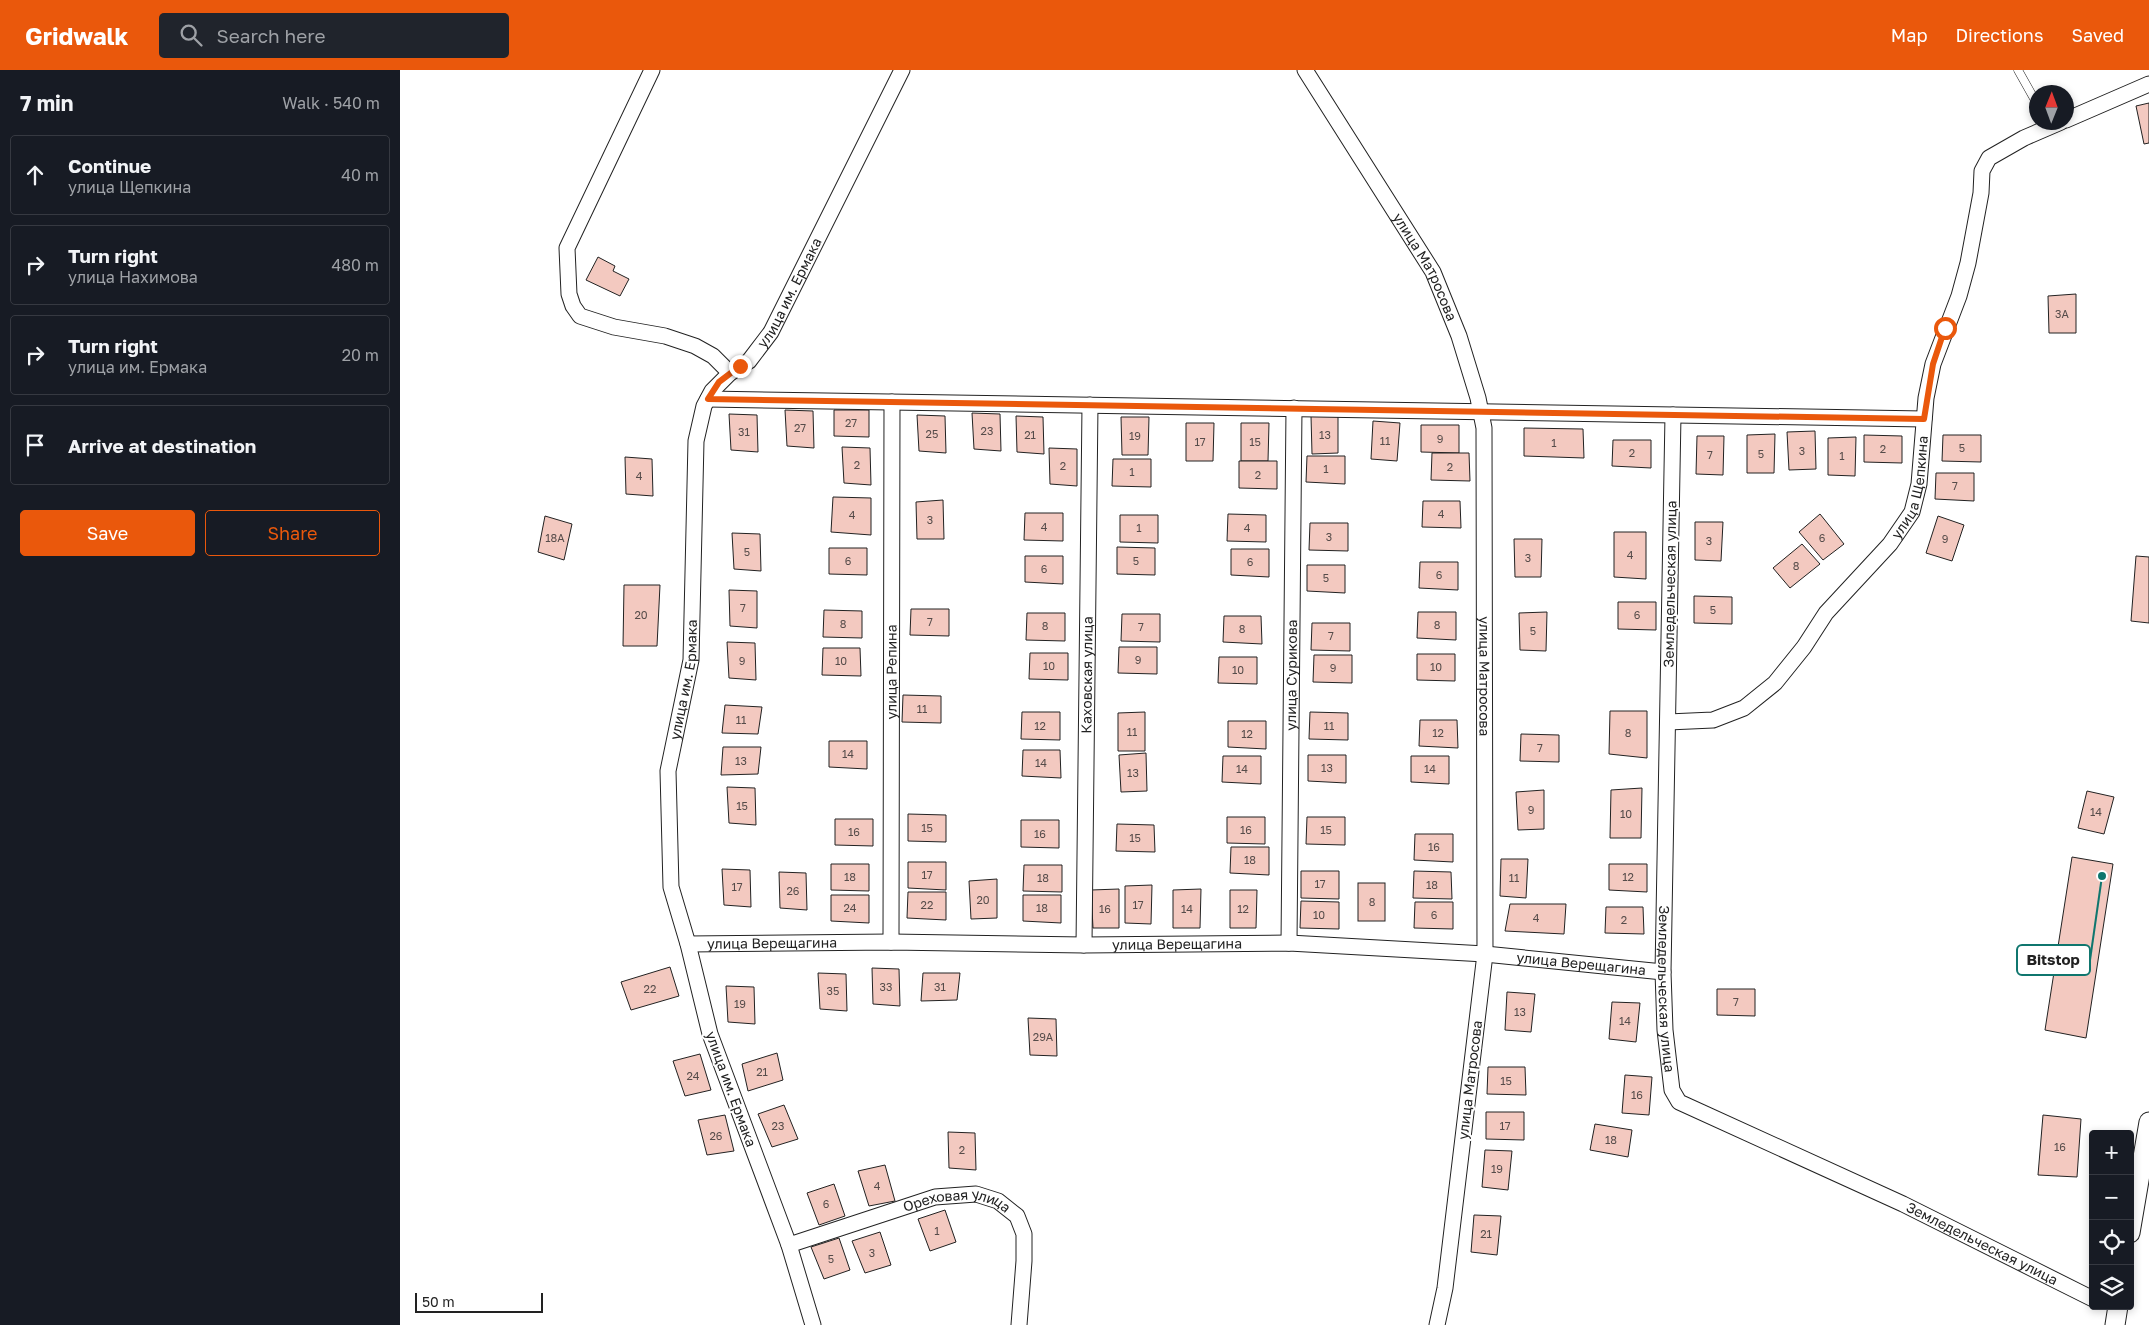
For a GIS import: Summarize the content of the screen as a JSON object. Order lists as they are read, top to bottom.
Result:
{
  "streets": {
    "street": [
      "улица Матросова",
      "улица им. Ермака",
      "улица Щепкина",
      "Земледельческая улица",
      "улица Репина",
      "Каховская улица",
      "улица Сурикова",
      "улица Верещагина",
      "Ореховая улица"
    ]
  },
  "crossings": [
    ["улица Матросова", "улица Верещагина"],
    ["улица им. Ермака", "улица Верещагина"],
    ["улица им. Ермака", "Ореховая улица"],
    ["улица Щепкина", "Земледельческая улица"],
    ["Земледельческая улица", "улица Верещагина"],
    ["улица Репина", "улица Верещагина"],
    ["Каховская улица", "улица Верещагина"],
    ["улица Сурикова", "улица Верещагина"]
  ],
  "places": ["Bitstop"],
  "house_numbers": [
    "3А",
    "27",
    "27",
    "23",
    "31",
    "25",
    "21",
    "13",
    "19",
    "9",
    "11",
    "17",
    "15",
    "1",
    "5",
    "2",
    "3",
    "2",
    "5",
    "7",
    "1",
    "2",
    "2",
    "2",
    "1",
    "1",
    "2",
    "4",
    "7",
    "4",
    "4",
    "3",
    "4",
    "1",
    "4",
    "3",
    "18А",
    "6",
    "9",
    "3",
    "5",
    "4",
    "3",
    "6",
    "5",
    "6",
    "8",
    "6",
    "6",
    "5",
    "7",
    "5",
    "20",
    "6",
    "7",
    "8",
    "8",
    "8",
    "7",
    "8",
    "5",
    "7",
    "9",
    "9",
    "10",
    "10",
    "10",
    "9",
    "10",
    "11",
    "11",
    "12",
    "11",
    "11",
    "12",
    "8",
    "12",
    "7",
    "14",
    "13",
    "14",
    "13",
    "14",
    "14",
    "13",
    "15",
    "9",
    "14",
    "10",
    "15",
    "16",
    "15",
    "16",
    "16",
    "15",
    "16",
    "18",
    "17",
    "18",
    "12",
    "18",
    "11",
    "17",
    "18",
    "17",
    "26",
    "20",
    "8",
    "22",
    "17",
    "24",
    "18",
    "16",
    "14",
    "12",
    "10",
    "6",
    "4",
    "2",
    "33",
    "31",
    "22",
    "35",
    "7",
    "19",
    "13",
    "14",
    "29А",
    "21",
    "24",
    "15",
    "16",
    "23",
    "17",
    "26",
    "18",
    "16",
    "2",
    "19",
    "4",
    "6",
    "1",
    "21",
    "3",
    "5"
  ],
  "scale_bar": "50 m",
  "north": "top",
  "page": {
    "header": "Gridwalk",
    "search": "Search here",
    "nav": ["Map", "Directions", "Saved"],
    "heading": ["7 min", "Walk · 540 m"],
    "list": [
      ["Continue", "улица Щепкина", "40 m"],
      ["Turn right", "улица Нахимова", "480 m"],
      ["Turn right", "улица им. Ермака", "20 m"],
      "Arrive at destination"
    ],
    "buttons": ["Save", "Share"],
    "map_buttons": ["+", "−"],
    "scale": "50 m"
  }
}
